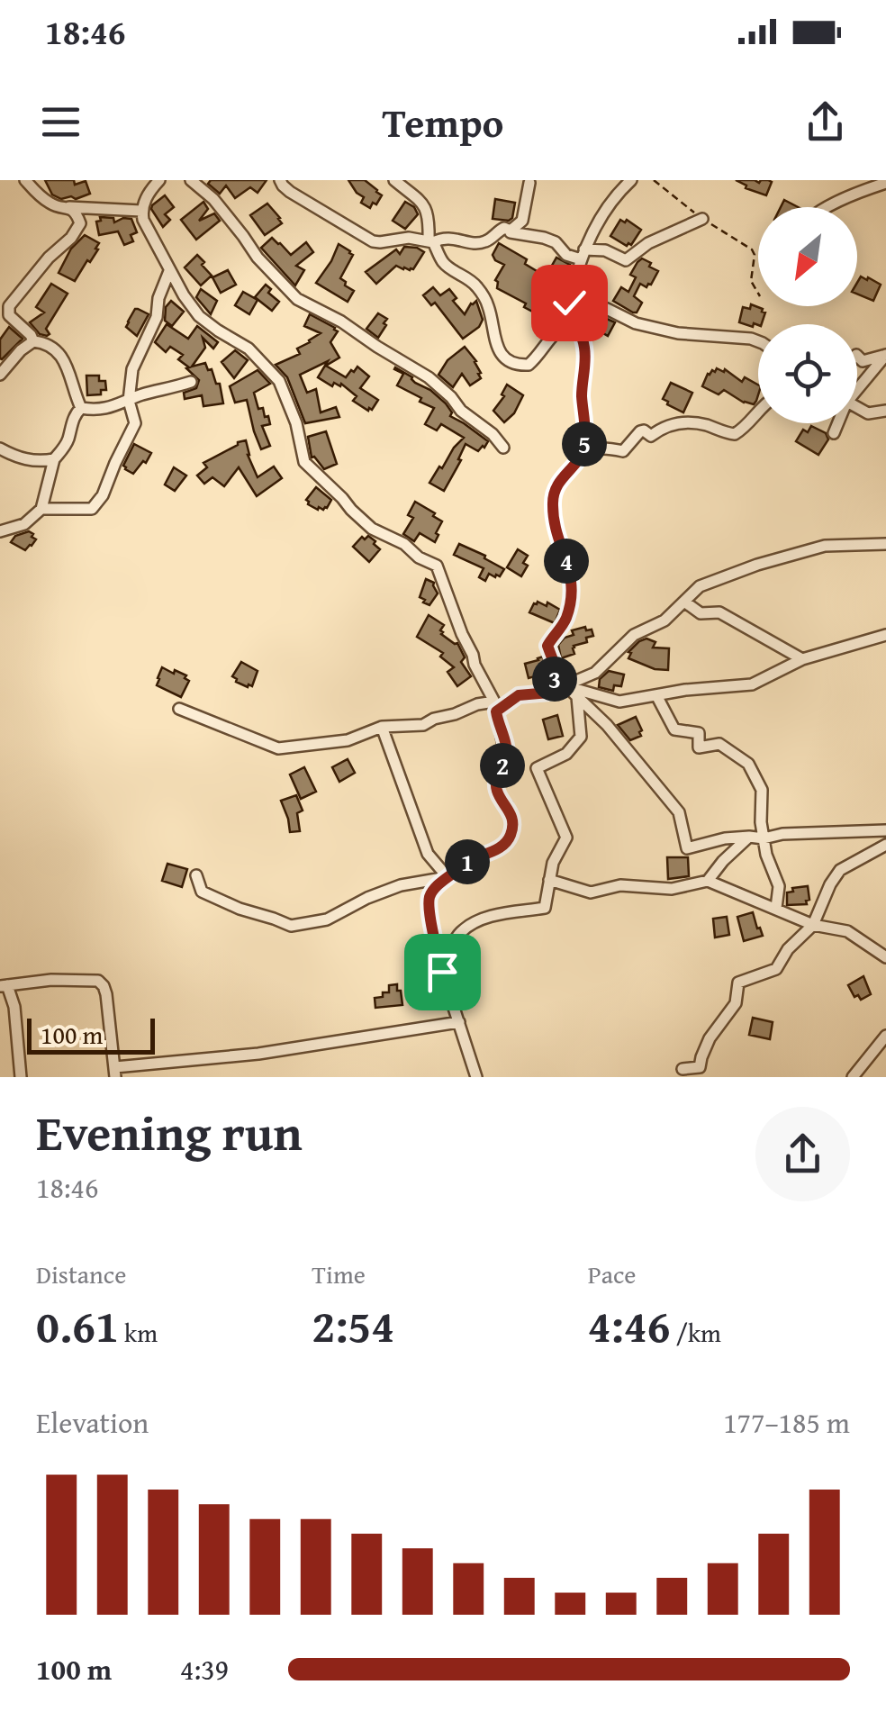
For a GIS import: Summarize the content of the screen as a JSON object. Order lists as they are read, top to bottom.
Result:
{
  "scale_bar": "100 m",
  "north": "bottom left",
  "page": {
    "status": "18:46",
    "header": "Tempo",
    "pins": [
      "5",
      "4",
      "3",
      "2",
      "1"
    ],
    "scale": "100 m",
    "heading": ["Evening run", "18:46"],
    "stats": [
      ["Distance", "0.61 km"],
      ["Time", "2:54"],
      ["Pace", "4:46 /km"]
    ],
    "chart": ["Elevation", "177–185 m"],
    "list": [
      {
        "name": "100 m",
        "note": "4:39"
      }
    ]
  }
}
